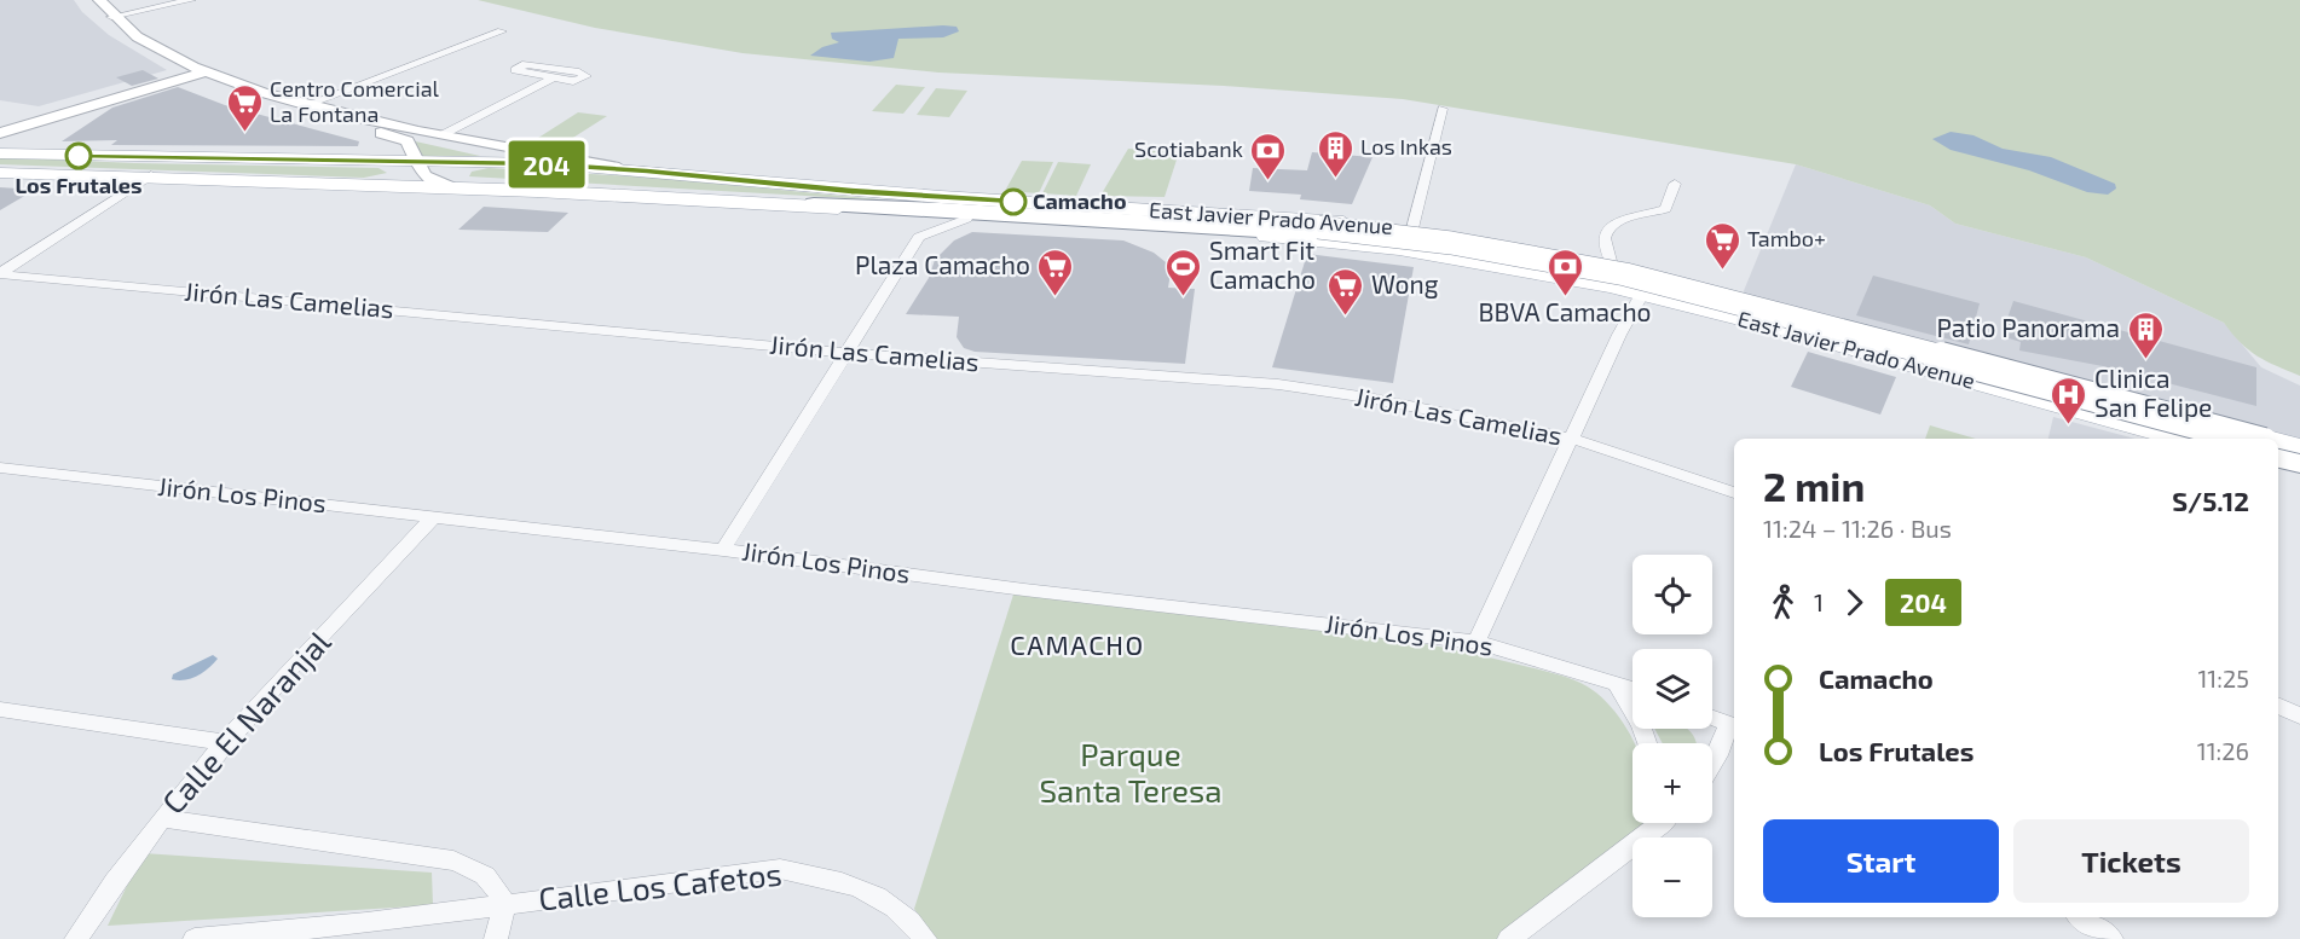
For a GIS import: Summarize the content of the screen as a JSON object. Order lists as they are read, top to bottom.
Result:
{
  "streets": {
    "main road": ["East Javier Prado Avenue"],
    "street": [
      "Jirón Las Camelias",
      "Jirón Los Pinos",
      "Calle El Naranjal",
      "Calle Los Cafetos"
    ]
  },
  "crossings": [
    ["Jirón Los Pinos", "Calle El Naranjal"],
    ["Calle El Naranjal", "Calle Los Cafetos"]
  ],
  "districts": ["CAMACHO"],
  "parks": ["Parque Santa Teresa"],
  "places": {
    "supermarket": [
      "Centro Comercial La Fontana",
      "Tambo+",
      "Plaza Camacho",
      "Wong"
    ],
    "other": ["Los Frutales", "Camacho"],
    "building": ["Los Inkas", "Patio Panorama"],
    "bank": ["Scotiabank", "BBVA Camacho"],
    "sports": ["Smart Fit Camacho"],
    "hospital": ["Clinica San Felipe"]
  },
  "lines": ["bus line 204"],
  "page": {
    "on_map": "204",
    "heading": ["2 min", "11:24 – 11:26 · Bus", "S/5.12"],
    "map_buttons": ["+", "−"],
    "legs": ["1", "204"],
    "list": [
      {
        "name": "Camacho",
        "value": "11:25"
      },
      {
        "name": "Los Frutales",
        "value": "11:26"
      }
    ],
    "buttons": ["Start", "Tickets"]
  }
}
